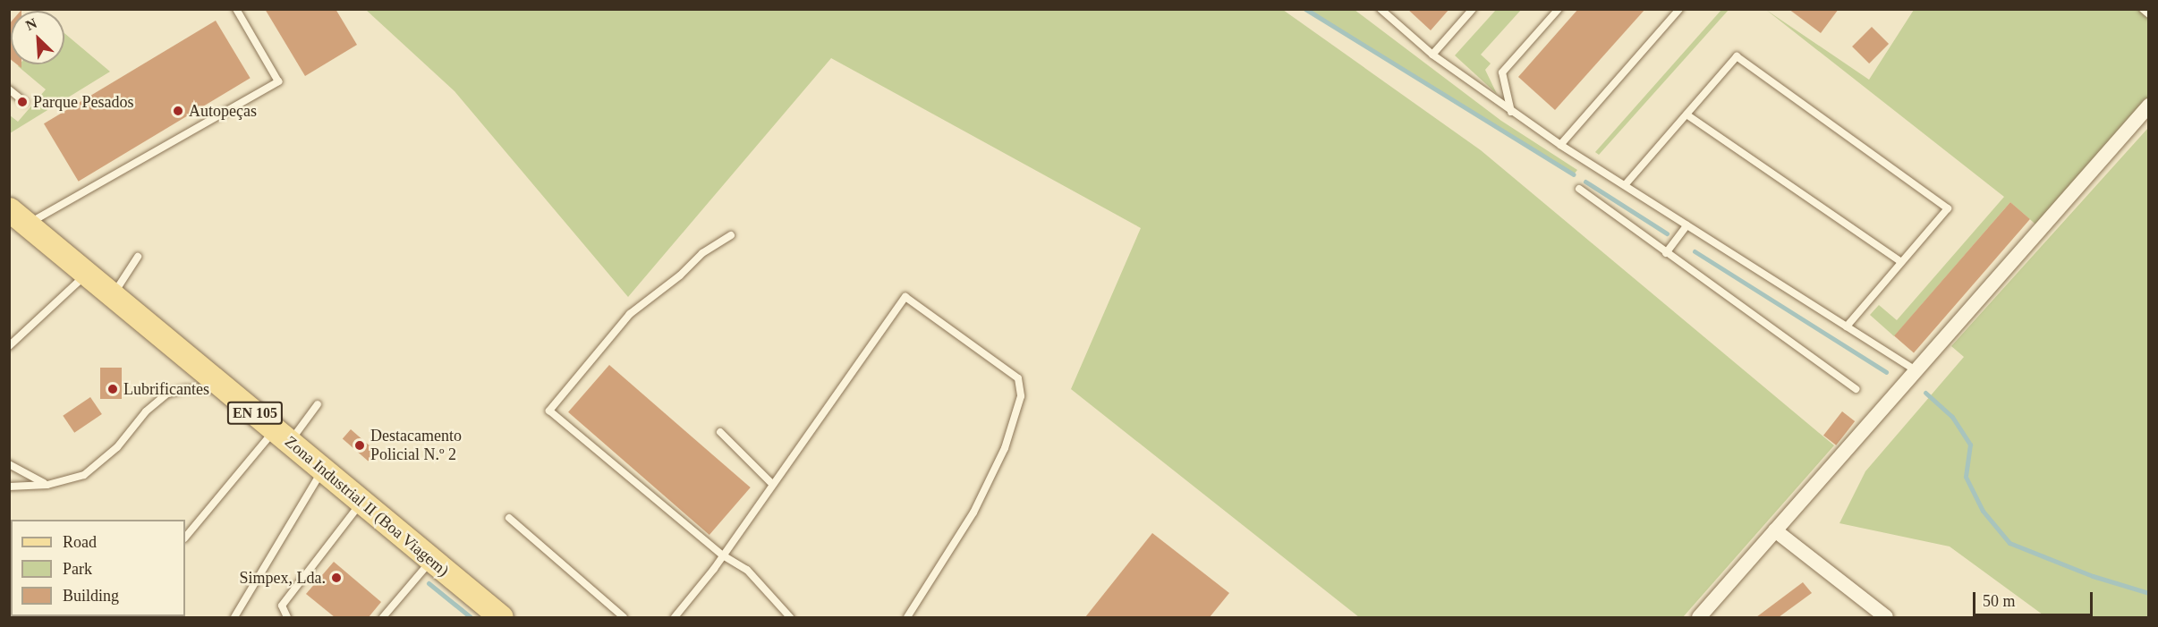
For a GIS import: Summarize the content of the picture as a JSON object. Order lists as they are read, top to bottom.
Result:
{
  "streets": {
    "main road": ["EN 105", "Zona Industrial II (Boa Viagem)"]
  },
  "places": [
    "Parque Pesados",
    "Autopeças",
    "Lubrificantes",
    "Destacamento Policial N.º 2",
    "Simpex, Lda."
  ],
  "legend": ["Road", "Park", "Building"],
  "scale_bar": "50 m",
  "north": "top left"
}
